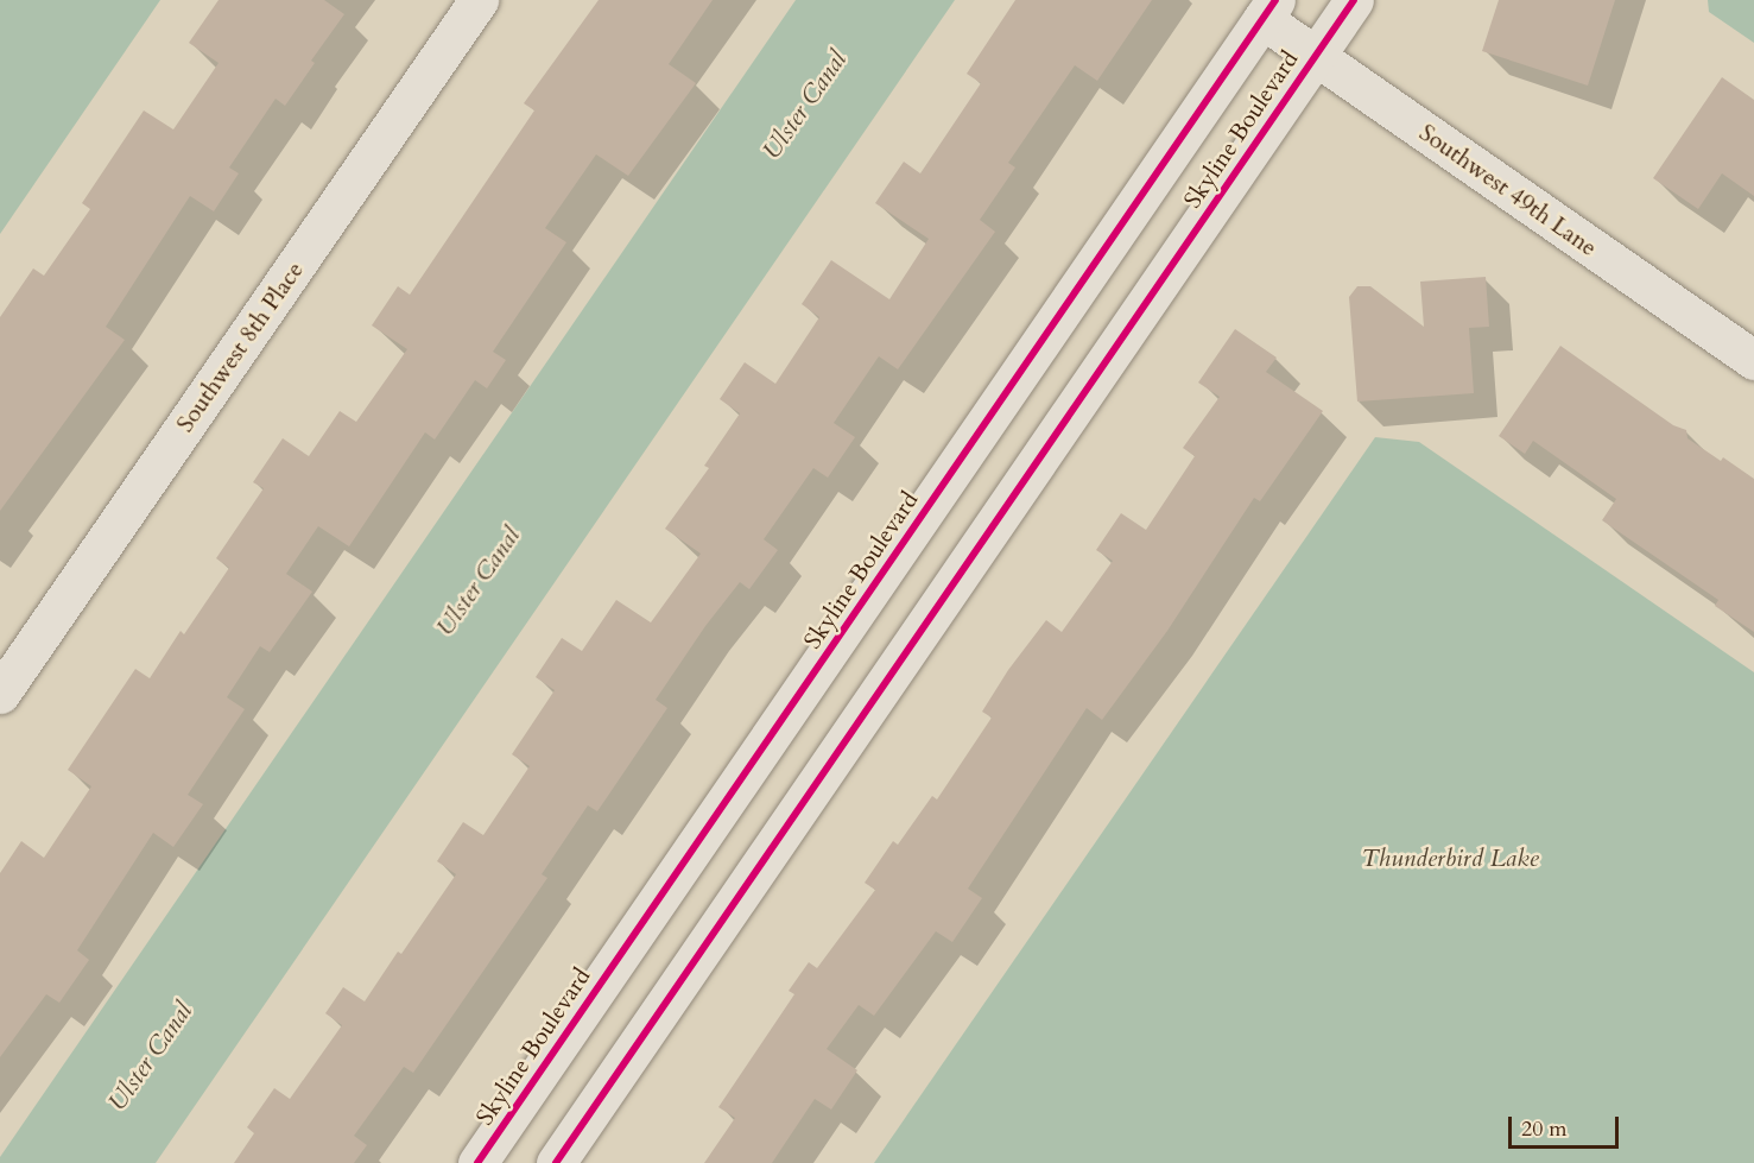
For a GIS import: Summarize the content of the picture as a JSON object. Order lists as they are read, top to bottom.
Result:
{
  "streets": {
    "street": ["Skyline Boulevard", "Southwest 49th Lane", "Southwest 8th Place"]
  },
  "crossings": [
    ["Skyline Boulevard", "Southwest 49th Lane"]
  ],
  "water": ["Ulster Canal", "Thunderbird Lake"],
  "scale_bar": "20 m"
}
